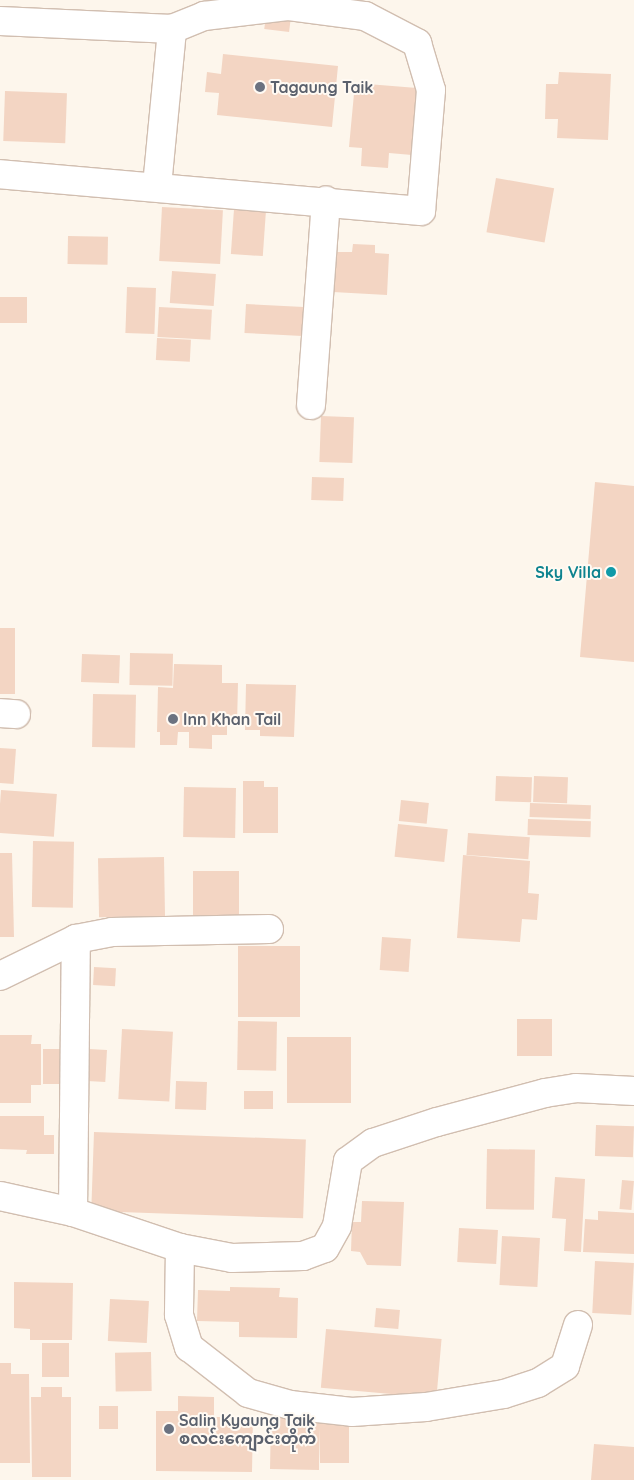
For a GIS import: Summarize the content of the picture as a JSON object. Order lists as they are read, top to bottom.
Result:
{
  "places": [
    "Tagaung Taik",
    "Sky Villa",
    "Inn Khan Tail",
    "Salin Kyaung Taik စလင်းကျောင်းတိုက်"
  ]
}
